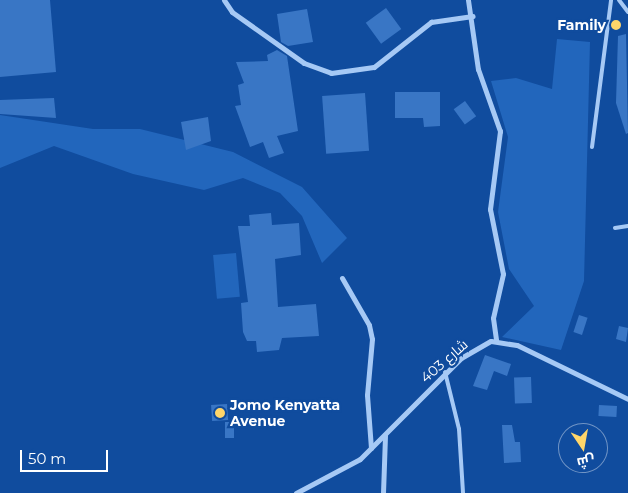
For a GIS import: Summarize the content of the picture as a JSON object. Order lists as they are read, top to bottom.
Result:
{
  "streets": {
    "street": ["شارع 403"]
  },
  "places": ["Family", "Jomo Kenyatta Avenue"],
  "scale_bar": "50 m",
  "north": "bottom"
}
